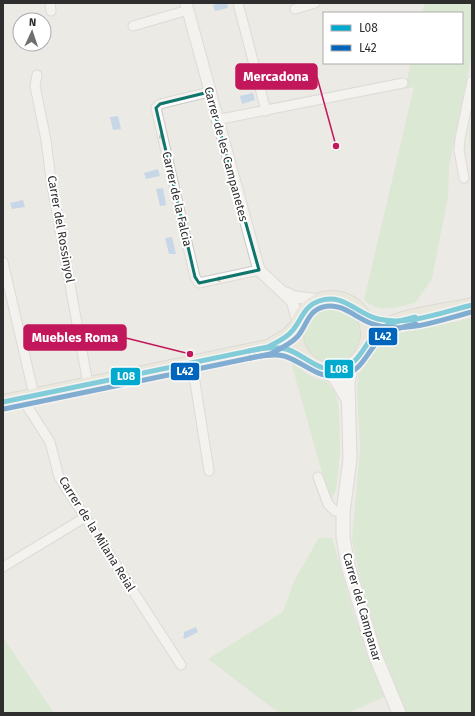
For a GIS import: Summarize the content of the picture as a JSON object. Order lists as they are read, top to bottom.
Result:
{
  "streets": {
    "main road": ["Carrer del Campanar"],
    "street": [
      "Carrer de les Campanetes",
      "Carrer de la Falcia",
      "Carrer del Rossinyol",
      "Carrer de la Milana Reial"
    ]
  },
  "crossings": [
    ["Carrer de les Campanetes", "Carrer de la Falcia"]
  ],
  "places": ["Mercadona", "Muebles Roma"],
  "lines": ["transit line L08", "transit line L42"],
  "legend": ["L08", "L42"],
  "north": "top"
}
